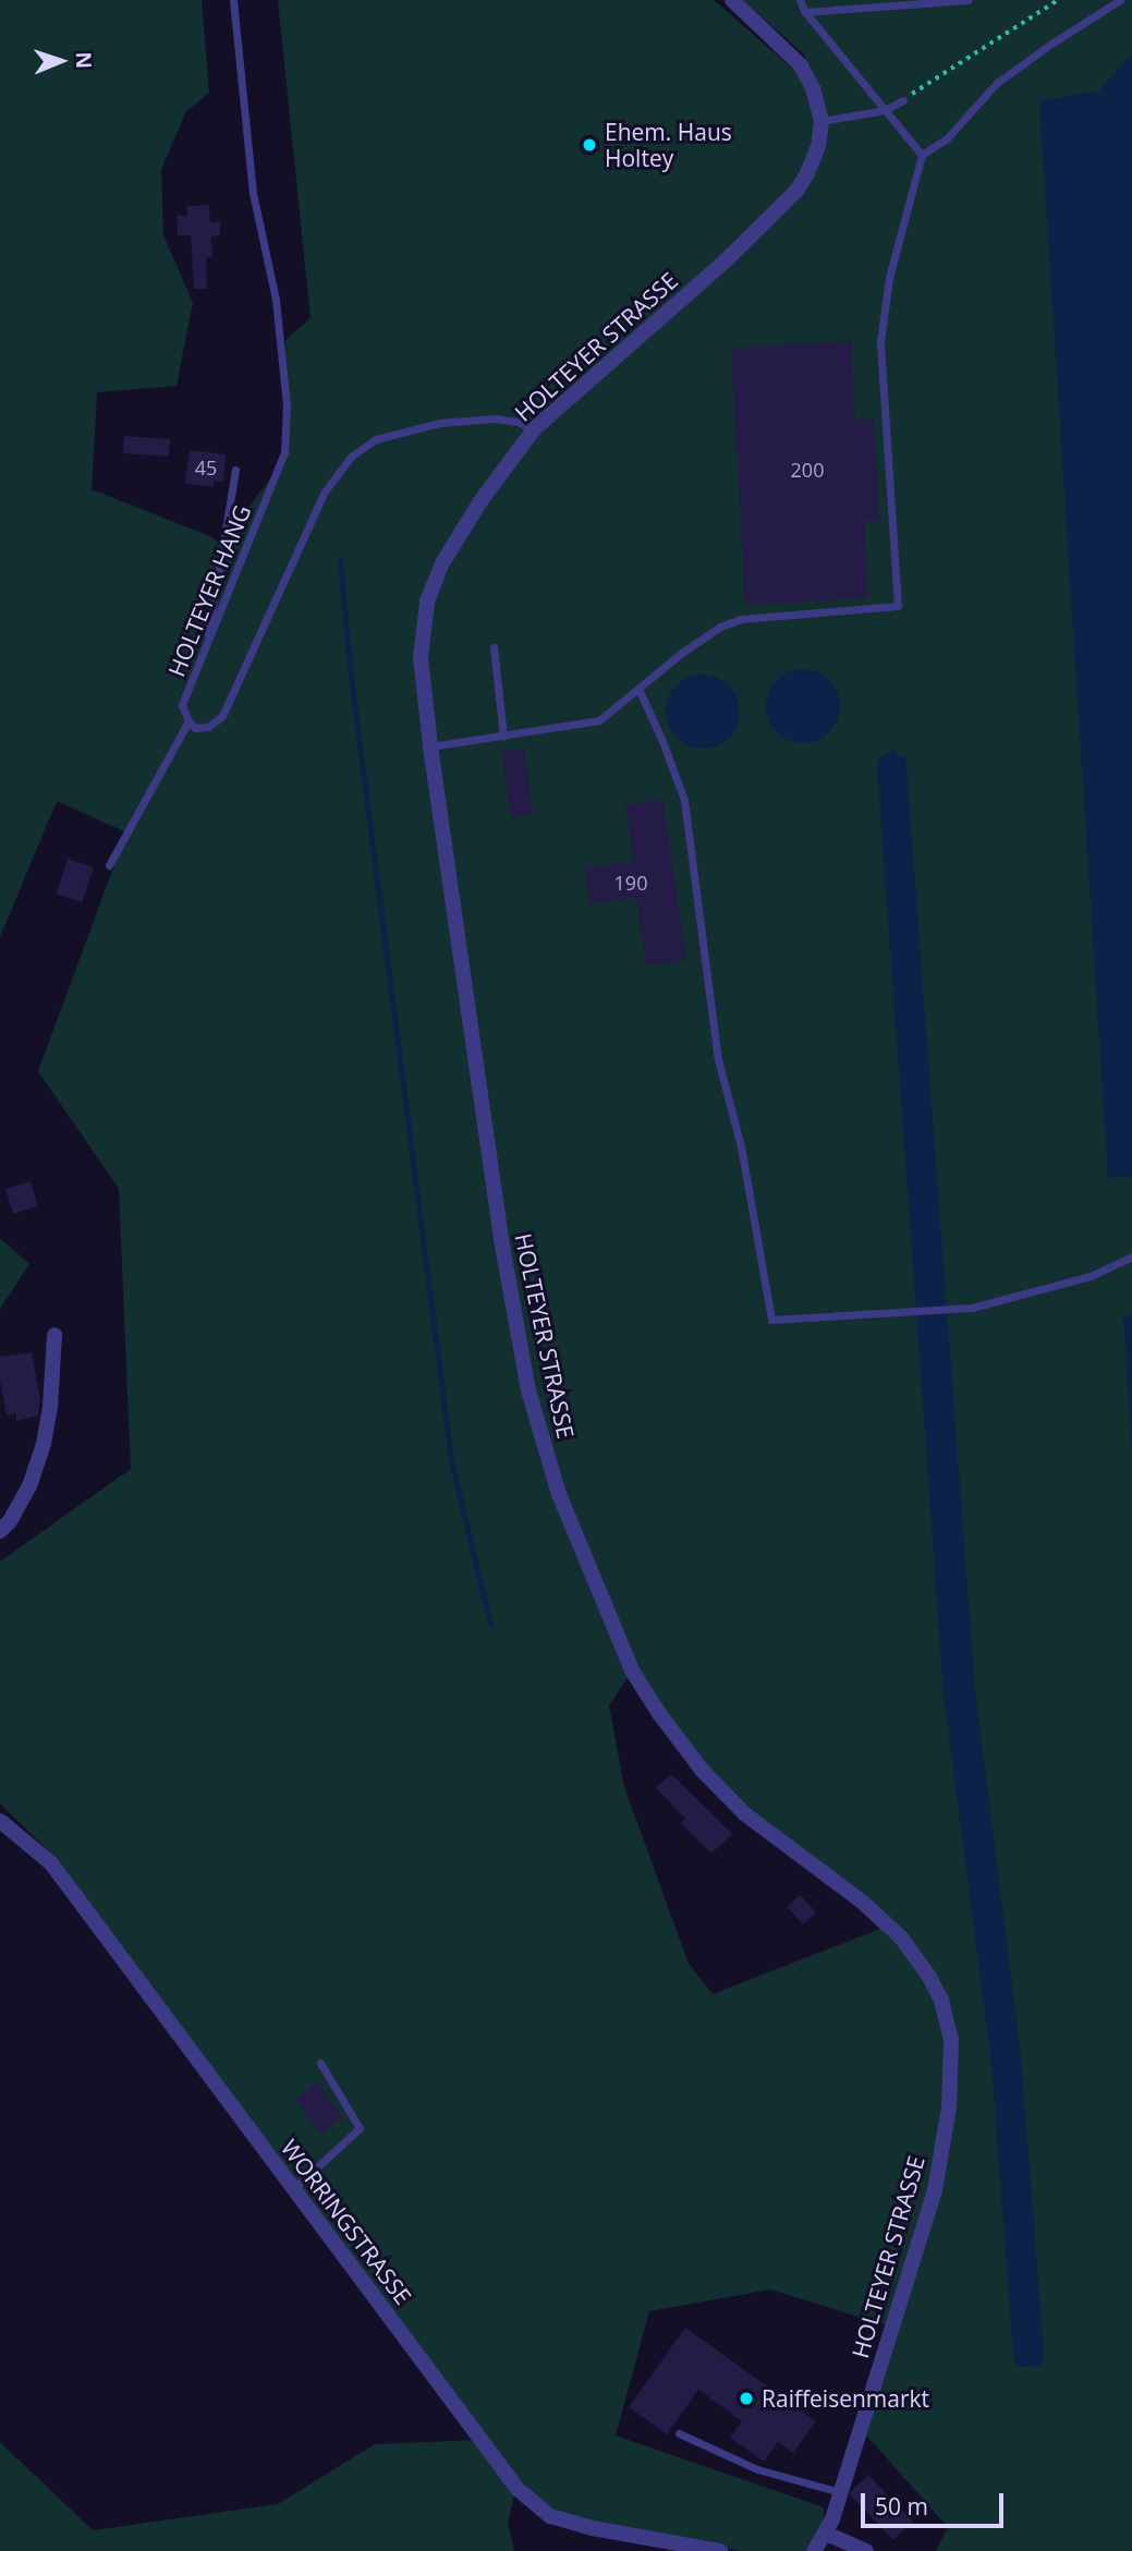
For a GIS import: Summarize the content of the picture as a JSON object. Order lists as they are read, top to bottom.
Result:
{
  "streets": {
    "street": ["HOLTEYER STRASSE", "WORRINGSTRASSE"],
    "lane": ["HOLTEYER HANG"]
  },
  "places": ["Ehem. Haus Holtey", "Raiffeisenmarkt"],
  "house_numbers": ["45", "200", "190"],
  "scale_bar": "50 m",
  "north": "right"
}
